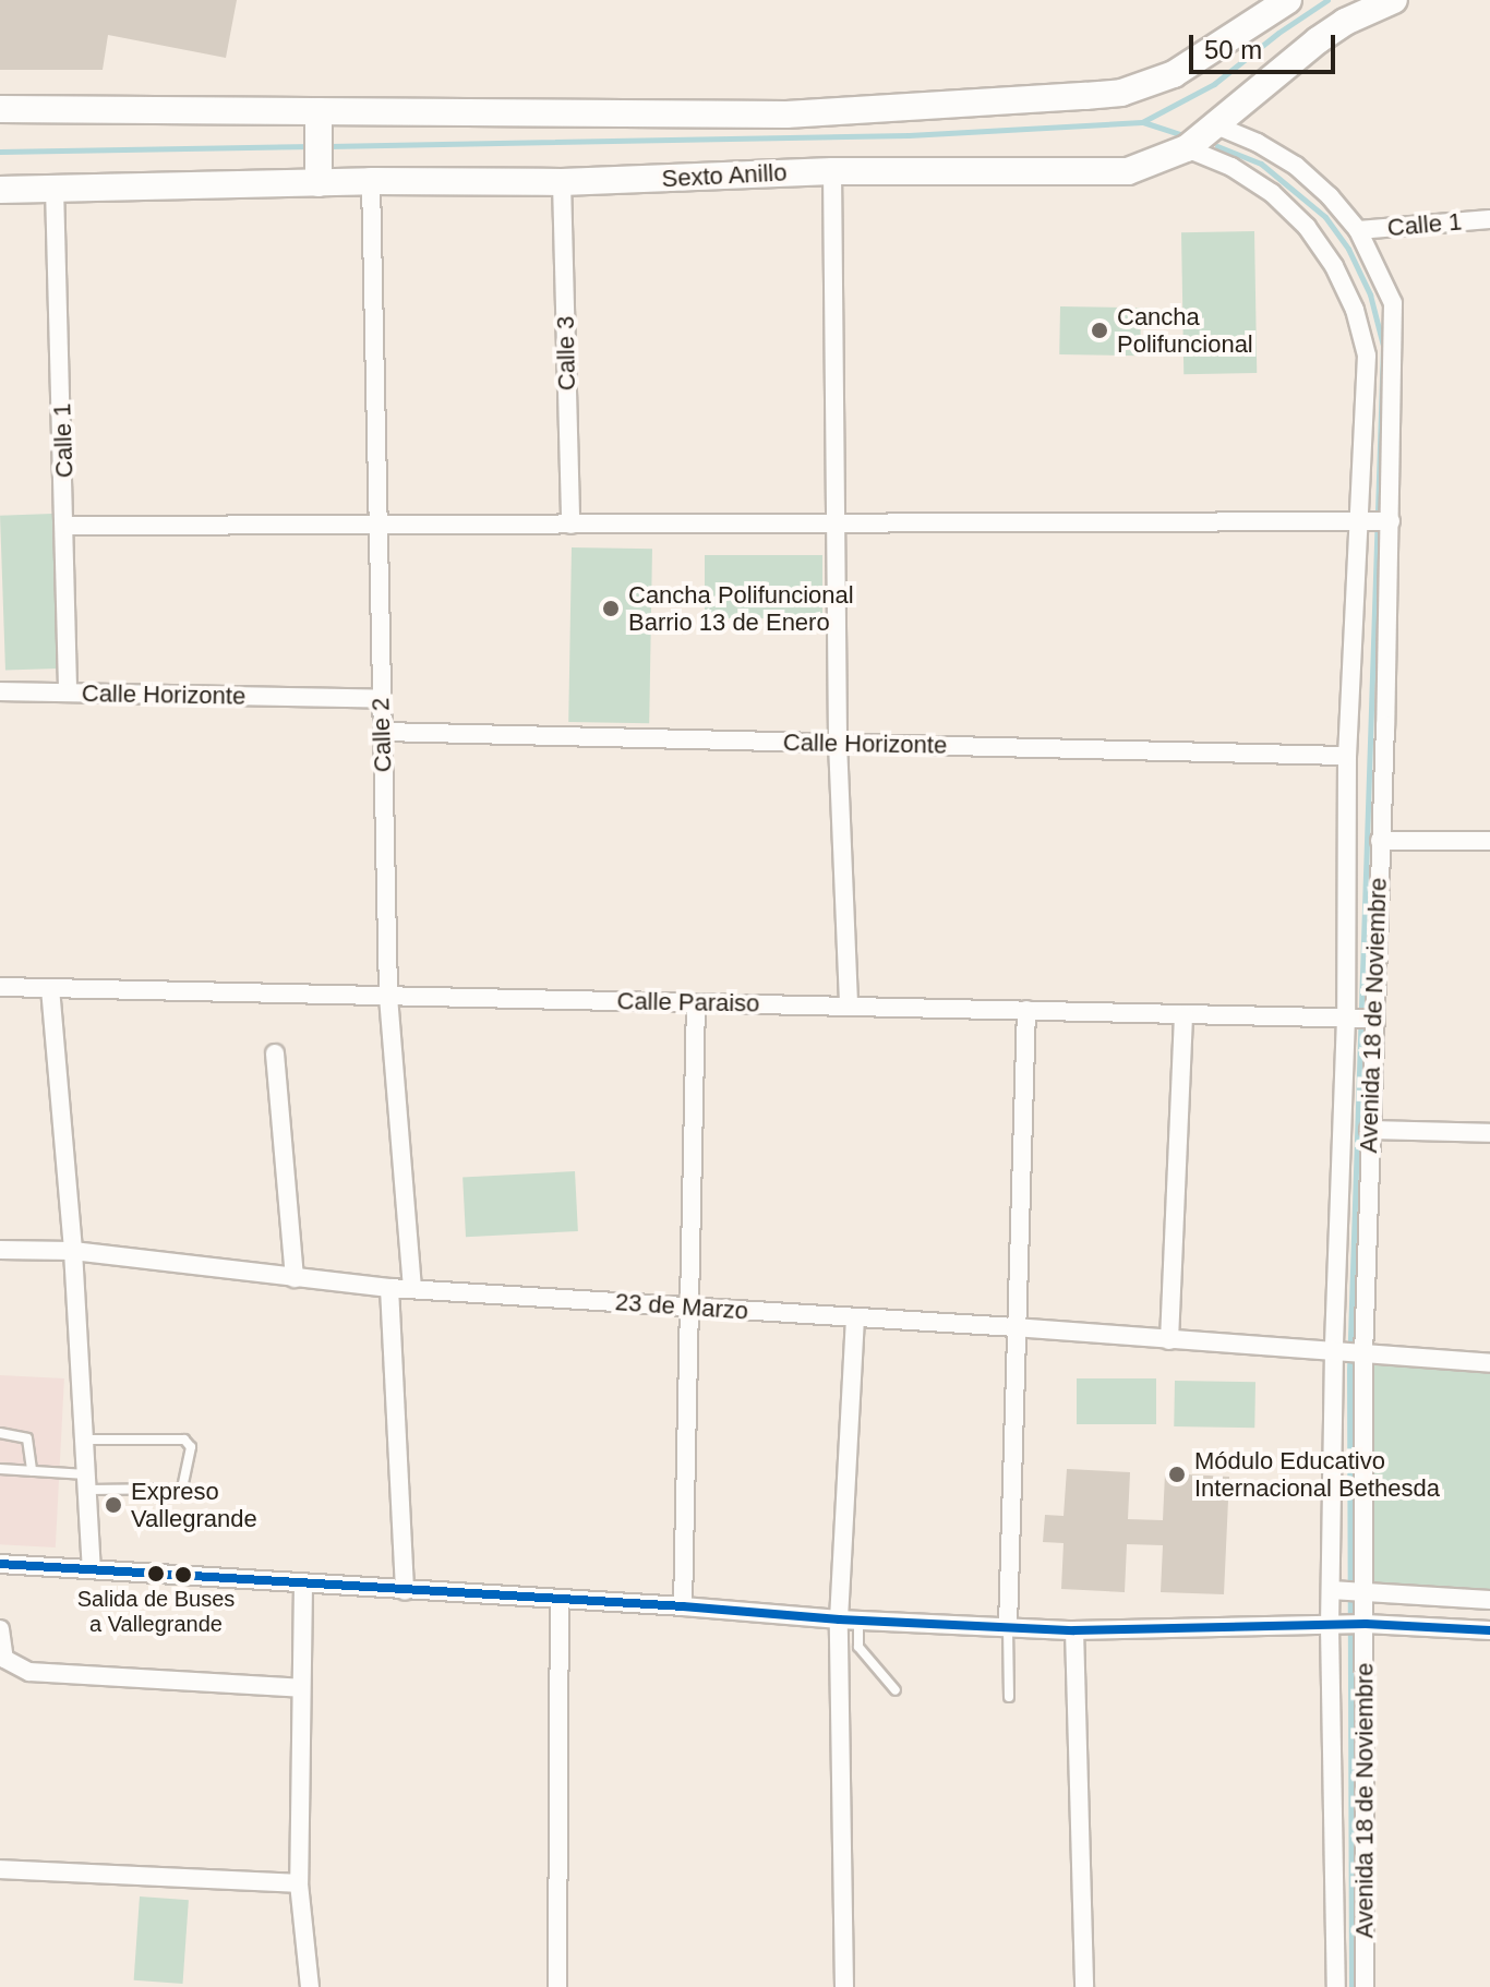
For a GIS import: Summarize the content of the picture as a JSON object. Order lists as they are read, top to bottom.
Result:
{
  "streets": {
    "main road": ["Sexto Anillo"],
    "street": [
      "Calle 1",
      "Calle 3",
      "Calle Horizonte",
      "Calle 2",
      "Calle Paraiso",
      "Avenida 18 de Noviembre",
      "23 de Marzo"
    ]
  },
  "crossings": [
    ["Sexto Anillo", "Calle 1"],
    ["Sexto Anillo", "Calle 3"],
    ["Sexto Anillo", "Calle 2"],
    ["Sexto Anillo", "Avenida 18 de Noviembre"],
    ["Calle 1", "Calle Horizonte"],
    ["Calle 1", "Avenida 18 de Noviembre"],
    ["Calle Horizonte", "Calle 2"],
    ["Calle Horizonte", "Avenida 18 de Noviembre"],
    ["Calle 2", "Calle Paraiso"],
    ["Calle 2", "23 de Marzo"],
    ["Calle Paraiso", "Avenida 18 de Noviembre"],
    ["Avenida 18 de Noviembre", "23 de Marzo"]
  ],
  "places": [
    "Cancha Polifuncional",
    "Cancha Polifuncional Barrio 13 de Enero",
    "Módulo Educativo Internacional Bethesda",
    "Expreso Vallegrande",
    "Salida de Buses a Vallegrande"
  ],
  "scale_bar": "50 m"
}
